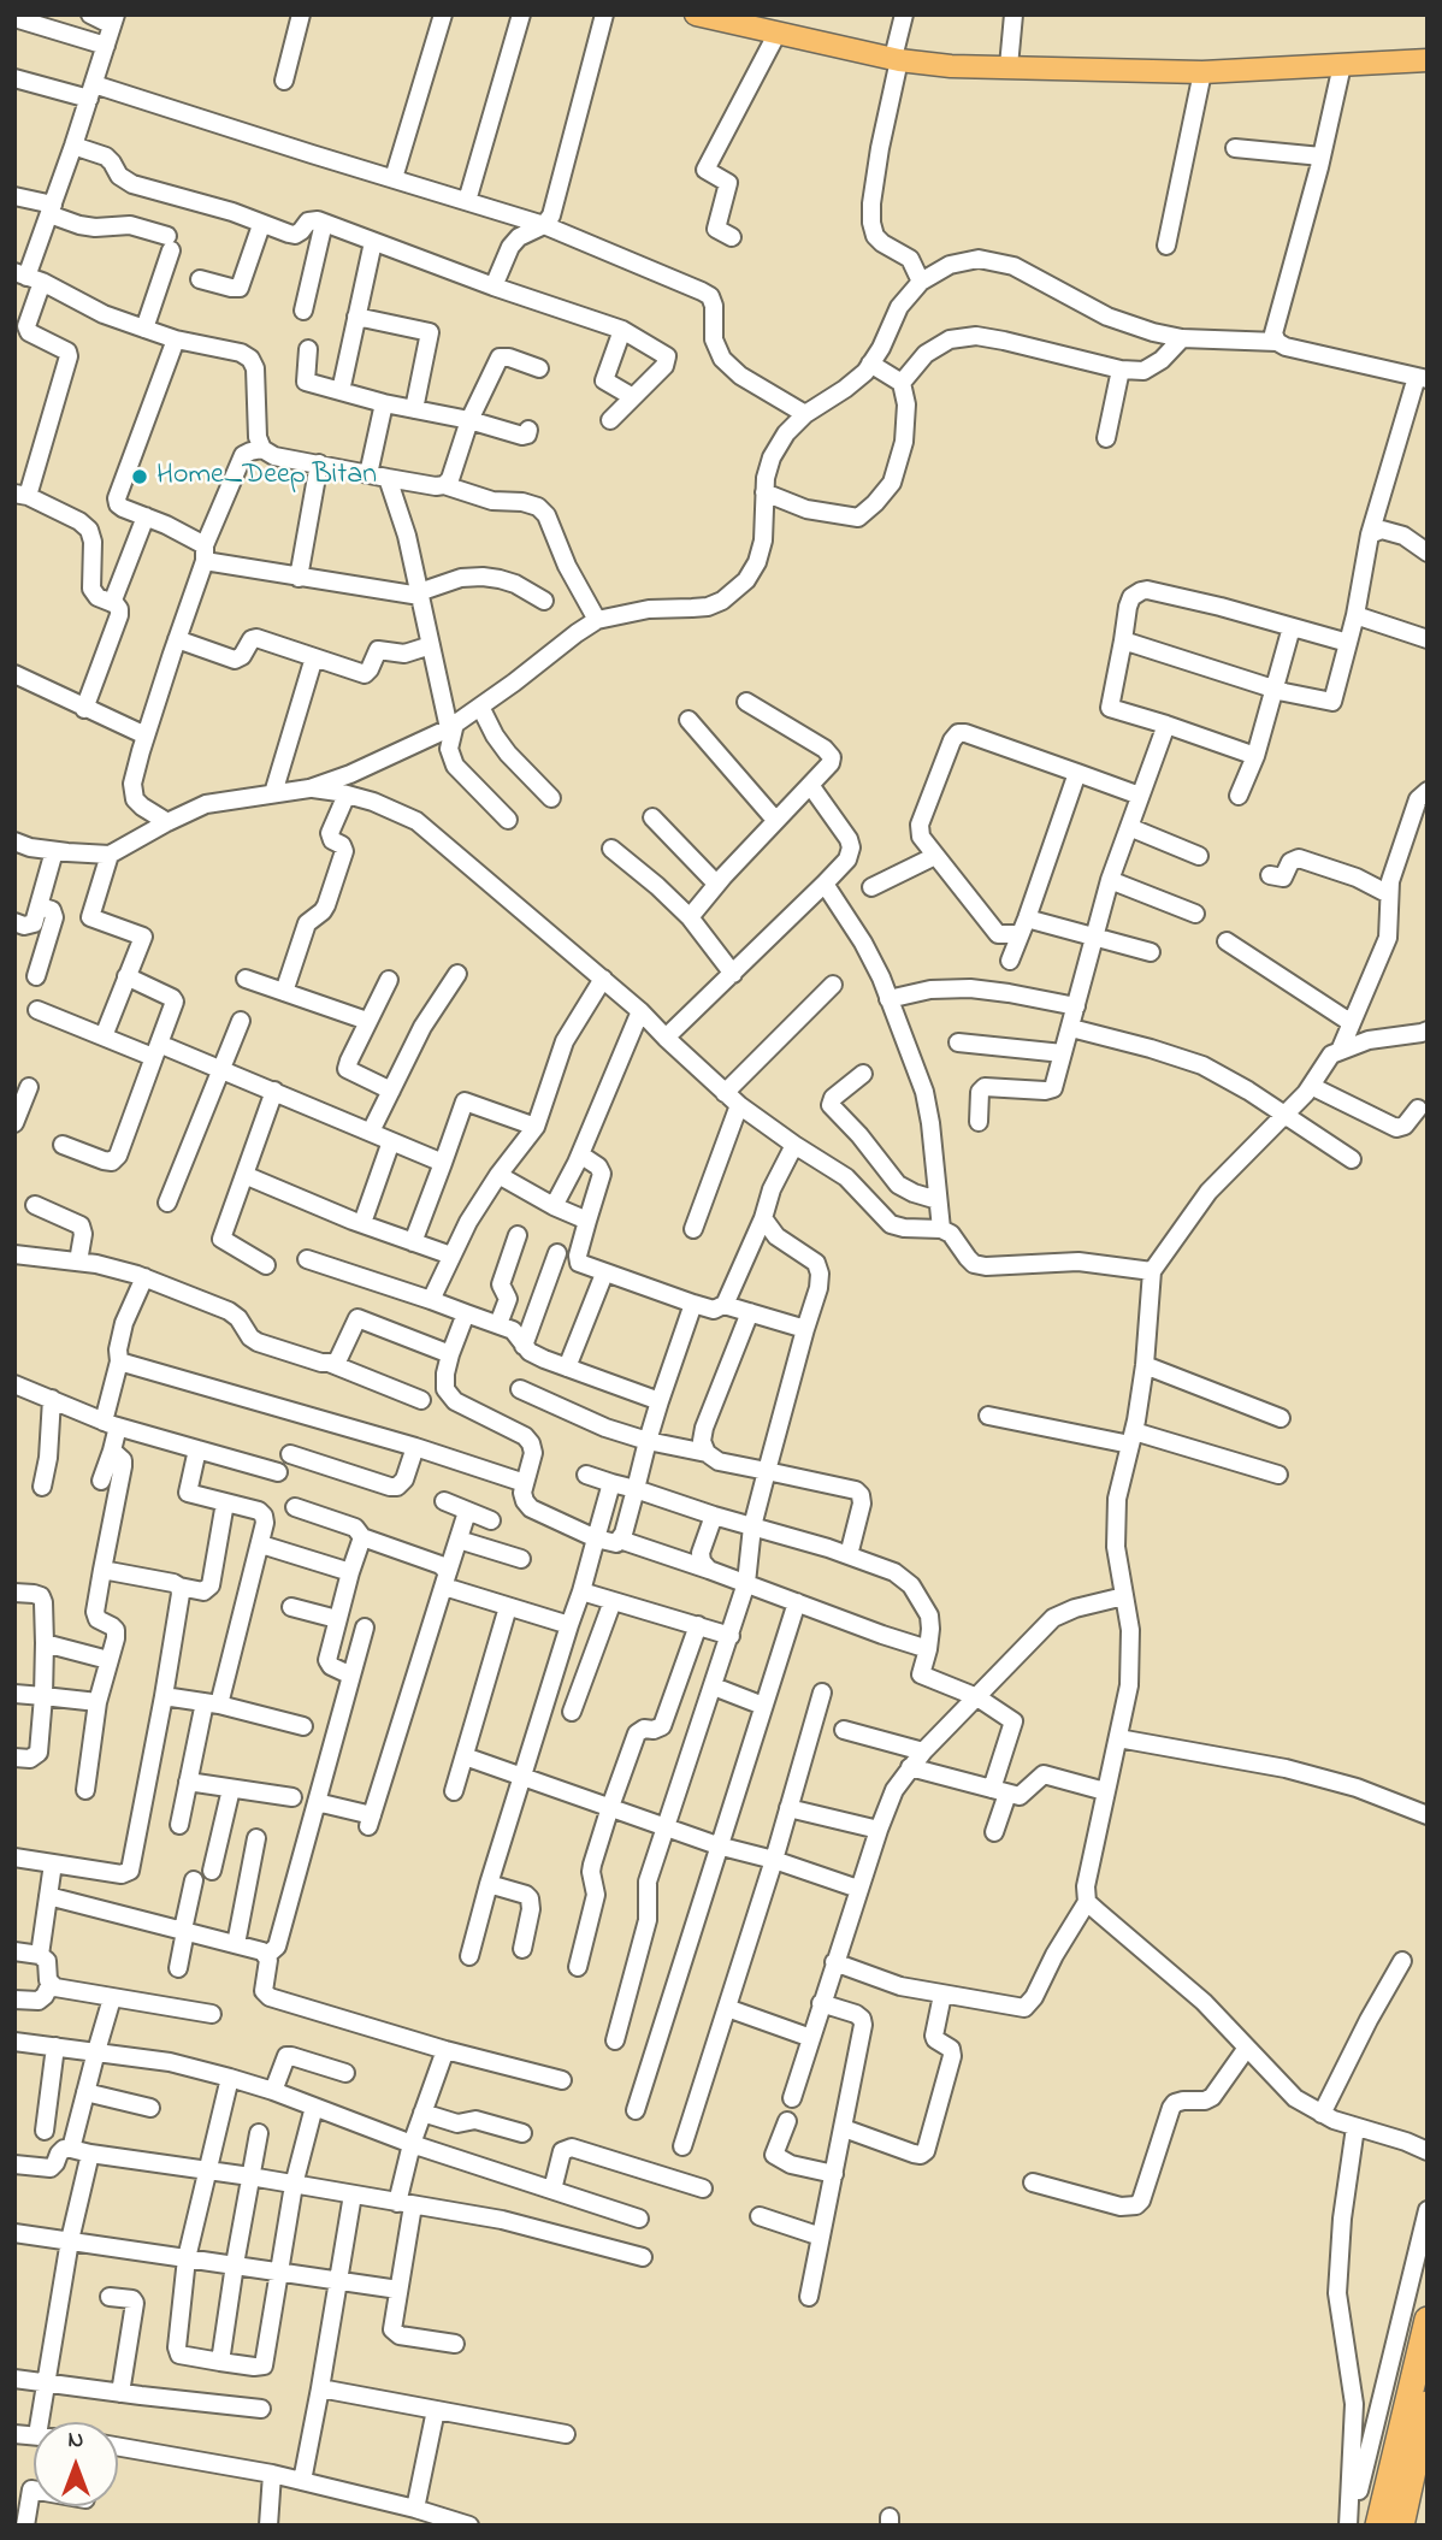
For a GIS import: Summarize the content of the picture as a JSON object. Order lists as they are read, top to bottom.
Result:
{
  "places": ["Home_Deep Bitan"],
  "north": "top"
}
